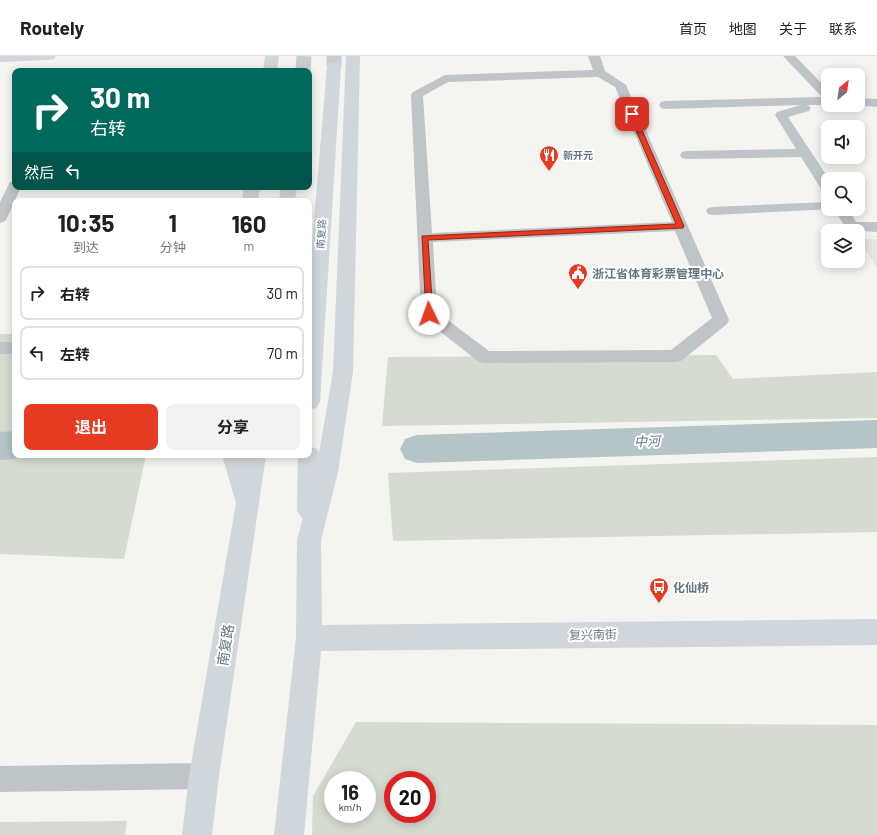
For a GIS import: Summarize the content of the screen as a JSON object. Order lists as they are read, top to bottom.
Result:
{
  "streets": {
    "main road": ["南复路", "复兴南街"]
  },
  "water": ["中河"],
  "places": {
    "restaurant": ["新开元"],
    "public building": ["浙江省体育彩票管理中心"],
    "bus stop": ["化仙桥"]
  },
  "north": "top right",
  "page": {
    "header": "Routely",
    "nav": [
      "首页",
      "地图",
      "关于",
      "联系"
    ],
    "turn": ["30 m", "右转"],
    "then": "然后",
    "eta": [
      "10:35",
      "到达",
      "1",
      "分钟",
      "160",
      "m"
    ],
    "list": [
      {
        "name": "右转",
        "value": "30 m"
      },
      {
        "name": "左转",
        "value": "70 m"
      }
    ],
    "buttons": ["退出", "分享"],
    "speed": "16 km/h",
    "limit": "20"
  }
}
